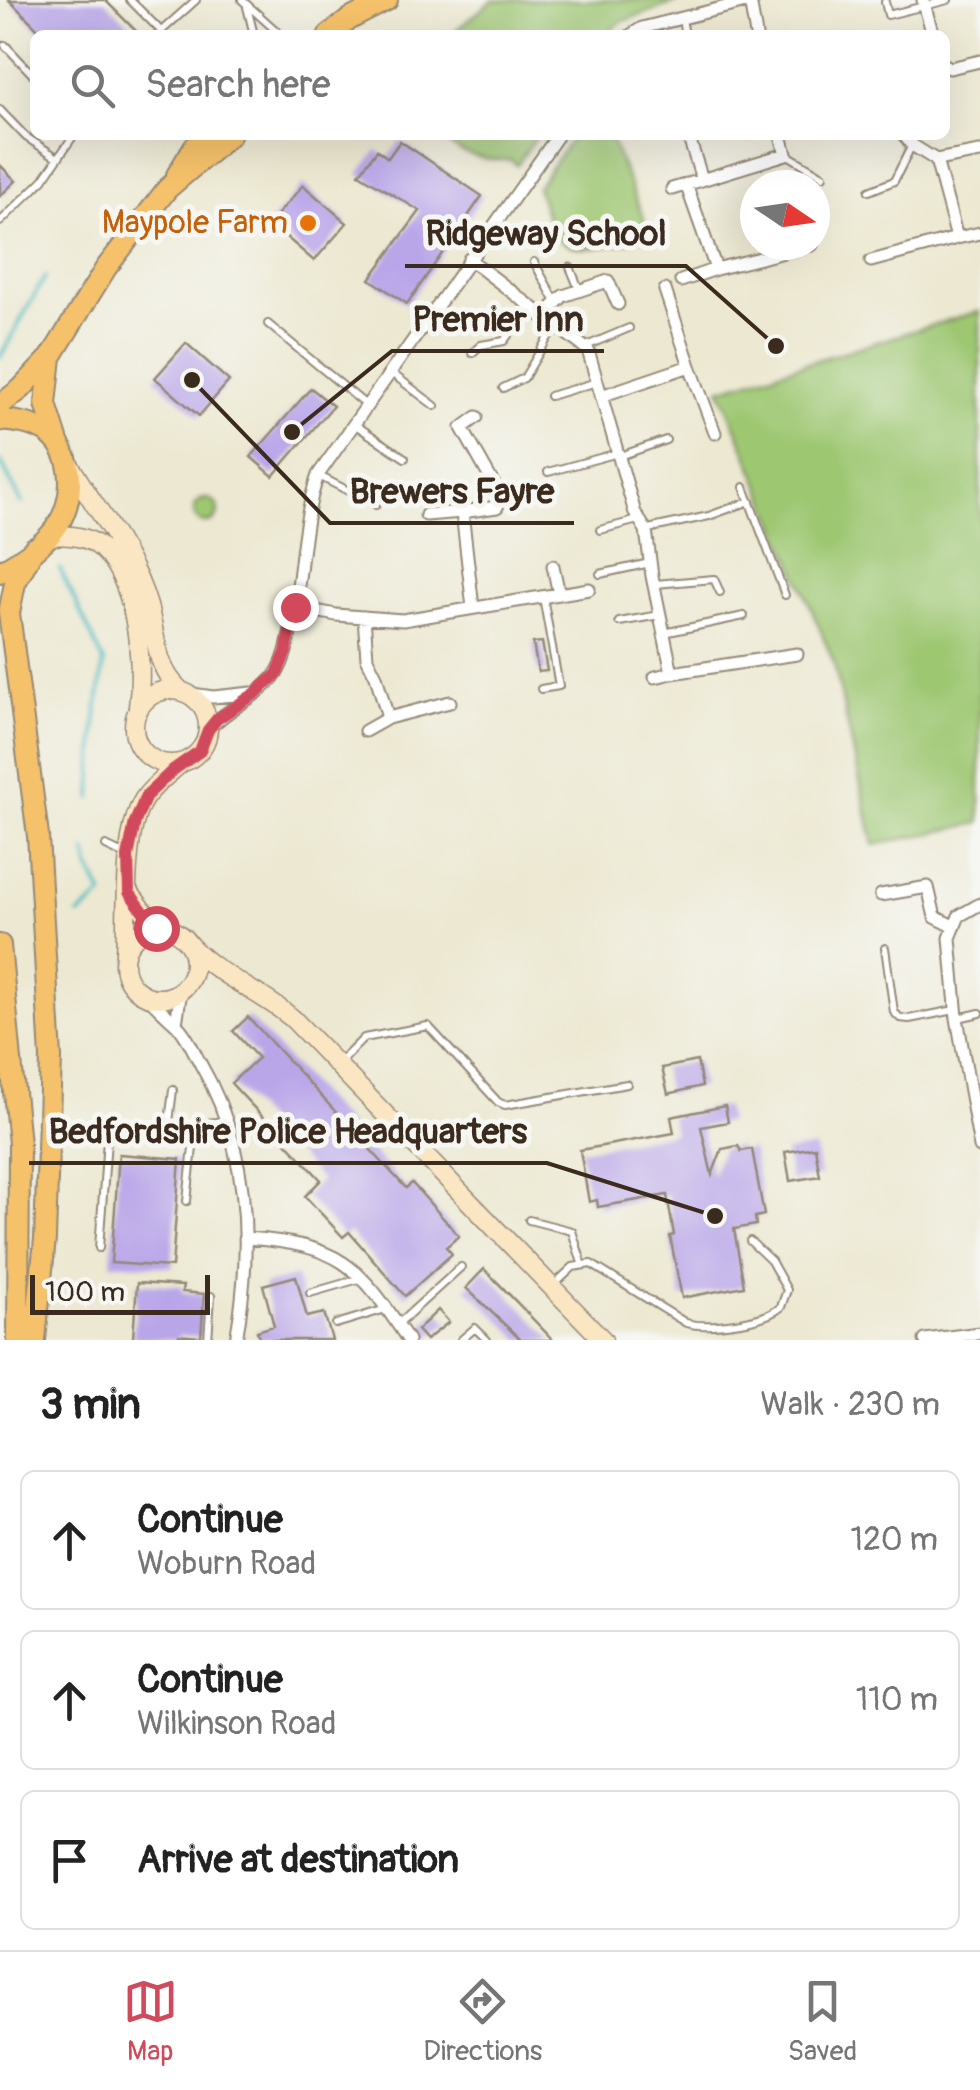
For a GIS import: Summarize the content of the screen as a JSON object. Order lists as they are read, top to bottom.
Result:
{
  "places": [
    "Maypole Farm",
    "Ridgeway School",
    "Brewers Fayre",
    "Premier Inn",
    "Bedfordshire Police Headquarters"
  ],
  "scale_bar": "100 m",
  "north": "right",
  "page": {
    "search": "Search here",
    "scale": "100 m",
    "heading": ["3 min", "Walk · 230 m"],
    "list": [
      ["Continue", "Woburn Road", "120 m"],
      ["Continue", "Wilkinson Road", "110 m"],
      "Arrive at destination"
    ],
    "nav": ["Map", "Directions", "Saved"]
  }
}
